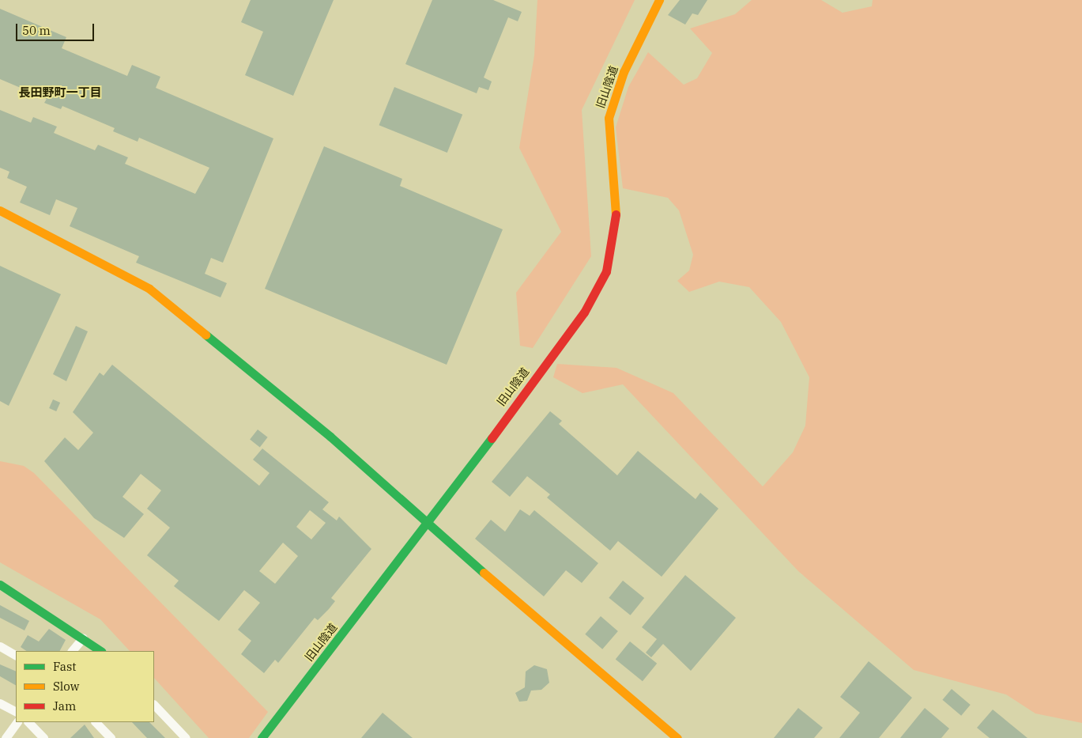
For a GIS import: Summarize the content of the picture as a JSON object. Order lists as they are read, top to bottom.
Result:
{
  "streets": {
    "street": ["旧山陰道"]
  },
  "districts": ["長田野町一丁目"],
  "legend": ["Fast", "Slow", "Jam"],
  "scale_bar": "50 m"
}
